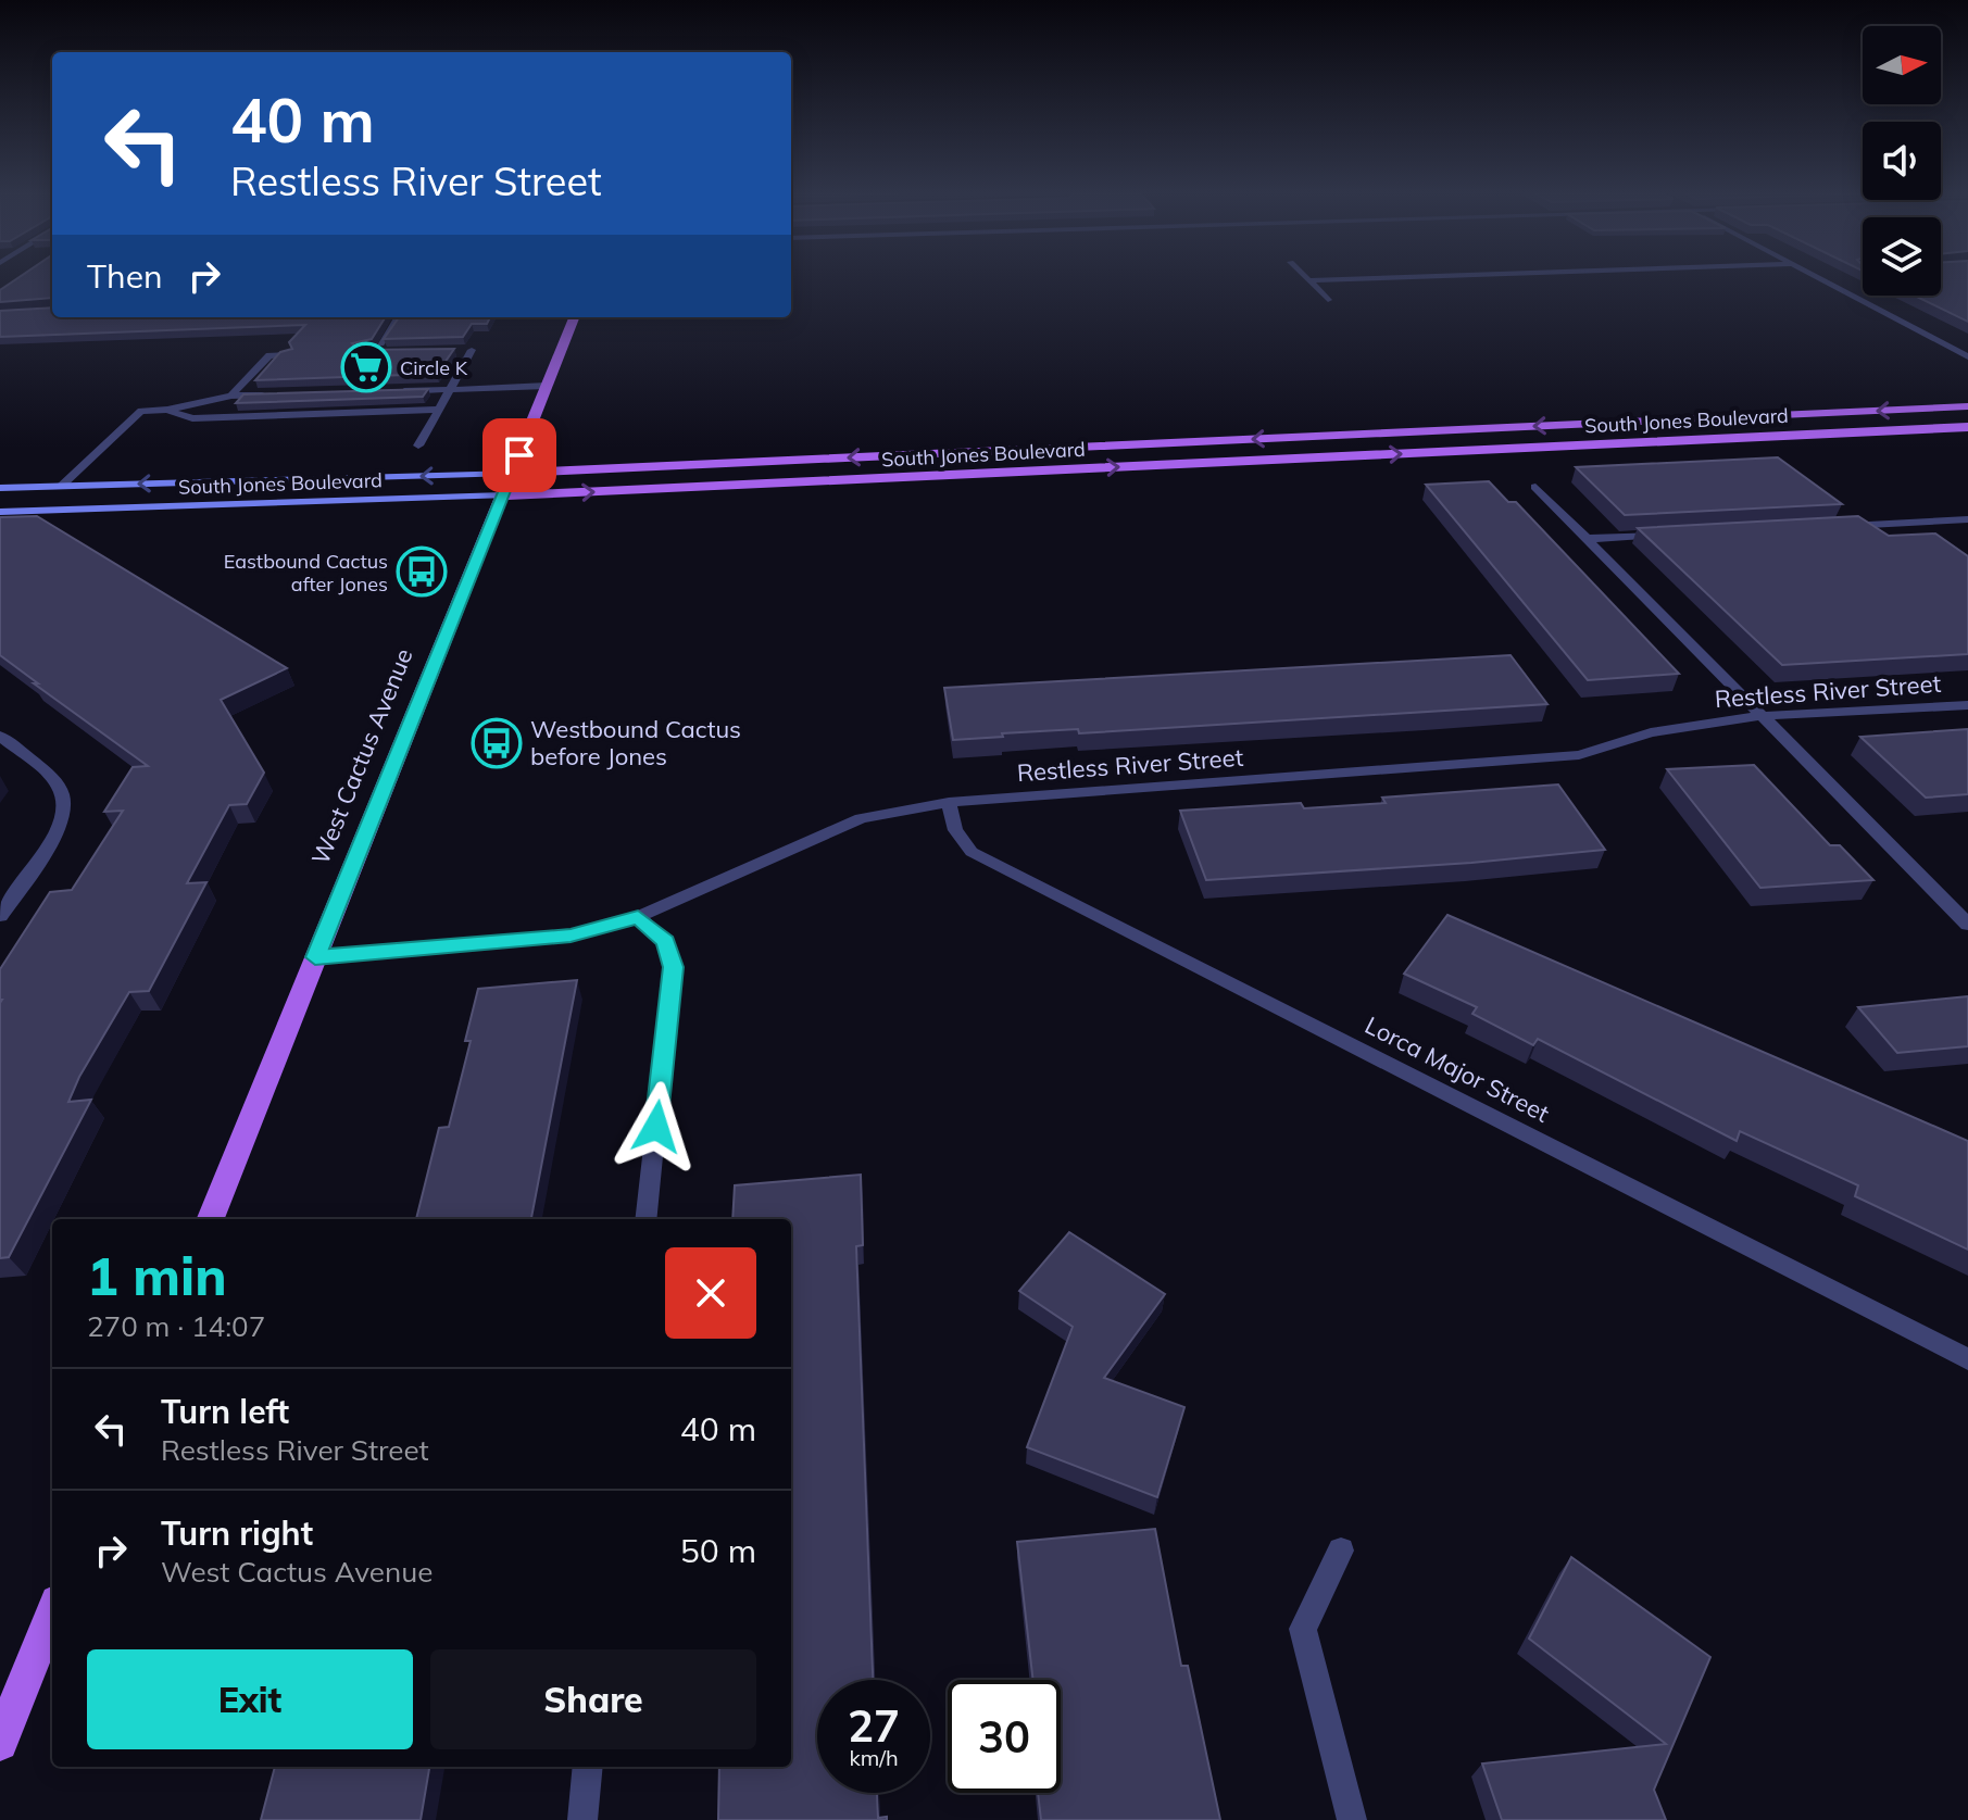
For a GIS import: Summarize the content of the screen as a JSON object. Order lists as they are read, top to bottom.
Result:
{
  "streets": {
    "main road": ["South Jones Boulevard", "West Cactus Avenue"],
    "street": ["Restless River Street", "Lorca Major Street"]
  },
  "crossings": [
    ["South Jones Boulevard", "West Cactus Avenue"],
    ["Restless River Street", "West Cactus Avenue"],
    ["Restless River Street", "Lorca Major Street"]
  ],
  "places": {
    "supermarket": ["Circle K"],
    "bus stop": ["Eastbound Cactus after Jones", "Westbound Cactus before Jones"]
  },
  "north": "right",
  "page": {
    "turn": ["40 m", "Restless River Street"],
    "then": "Then",
    "heading": ["1 min", "270 m · 14:07"],
    "list": [
      {
        "name": "Turn left",
        "note": "Restless River Street",
        "value": "40 m"
      },
      {
        "name": "Turn right",
        "note": "West Cactus Avenue",
        "value": "50 m"
      }
    ],
    "buttons": ["Exit", "Share"],
    "speed": "27 km/h",
    "limit": "30"
  }
}
